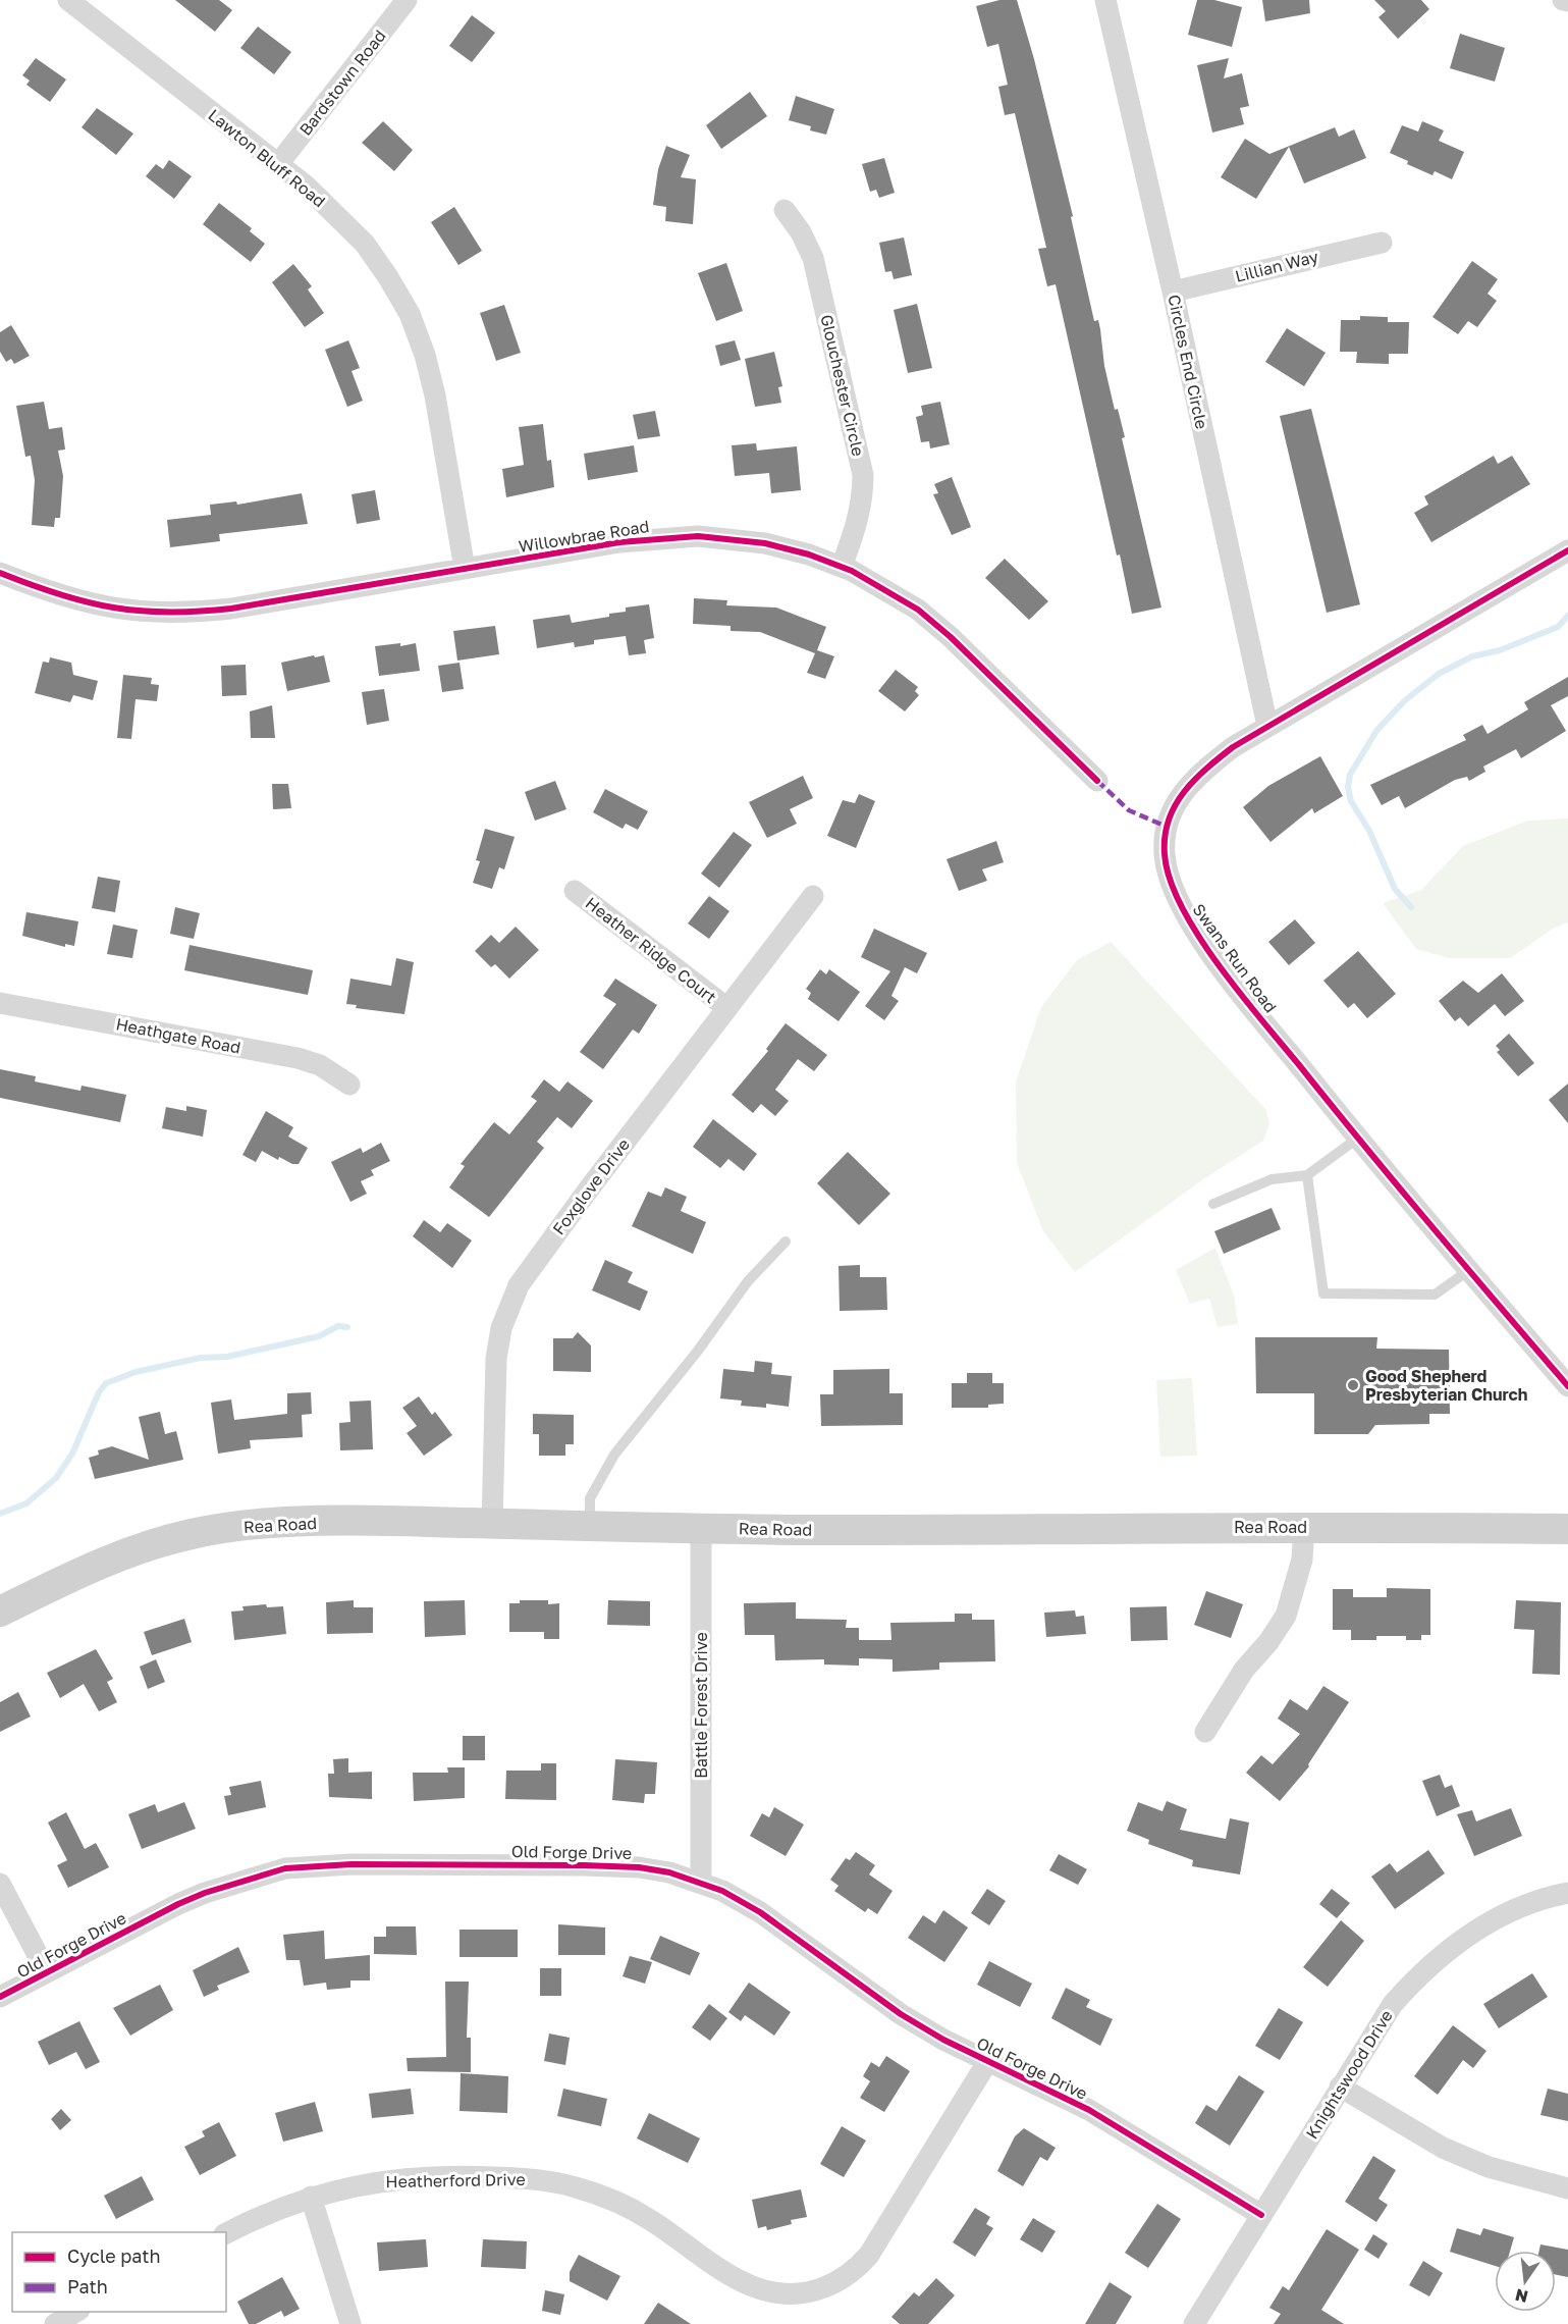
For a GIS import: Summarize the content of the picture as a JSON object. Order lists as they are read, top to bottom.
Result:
{
  "streets": {
    "main road": ["Rea Road"],
    "street": [
      "Bardstown Road",
      "Lawton Bluff Road",
      "Lillian Way",
      "Circles End Circle",
      "Glouchester Circle",
      "Willowbrae Road",
      "Heather Ridge Court",
      "Swans Run Road",
      "Heathgate Road",
      "Foxglove Drive",
      "Battle Forest Drive",
      "Old Forge Drive",
      "Knightswood Drive",
      "Heatherford Drive"
    ]
  },
  "crossings": [
    ["Bardstown Road", "Lawton Bluff Road"],
    ["Lawton Bluff Road", "Willowbrae Road"],
    ["Lillian Way", "Circles End Circle"],
    ["Circles End Circle", "Swans Run Road"],
    ["Glouchester Circle", "Willowbrae Road"],
    ["Heather Ridge Court", "Foxglove Drive"],
    ["Foxglove Drive", "Rea Road"],
    ["Rea Road", "Battle Forest Drive"],
    ["Battle Forest Drive", "Old Forge Drive"],
    ["Old Forge Drive", "Knightswood Drive"],
    ["Old Forge Drive", "Heatherford Drive"]
  ],
  "places": ["Good Shepherd Presbyterian Church"],
  "legend": ["Cycle path", "Path"],
  "north": "bottom"
}
